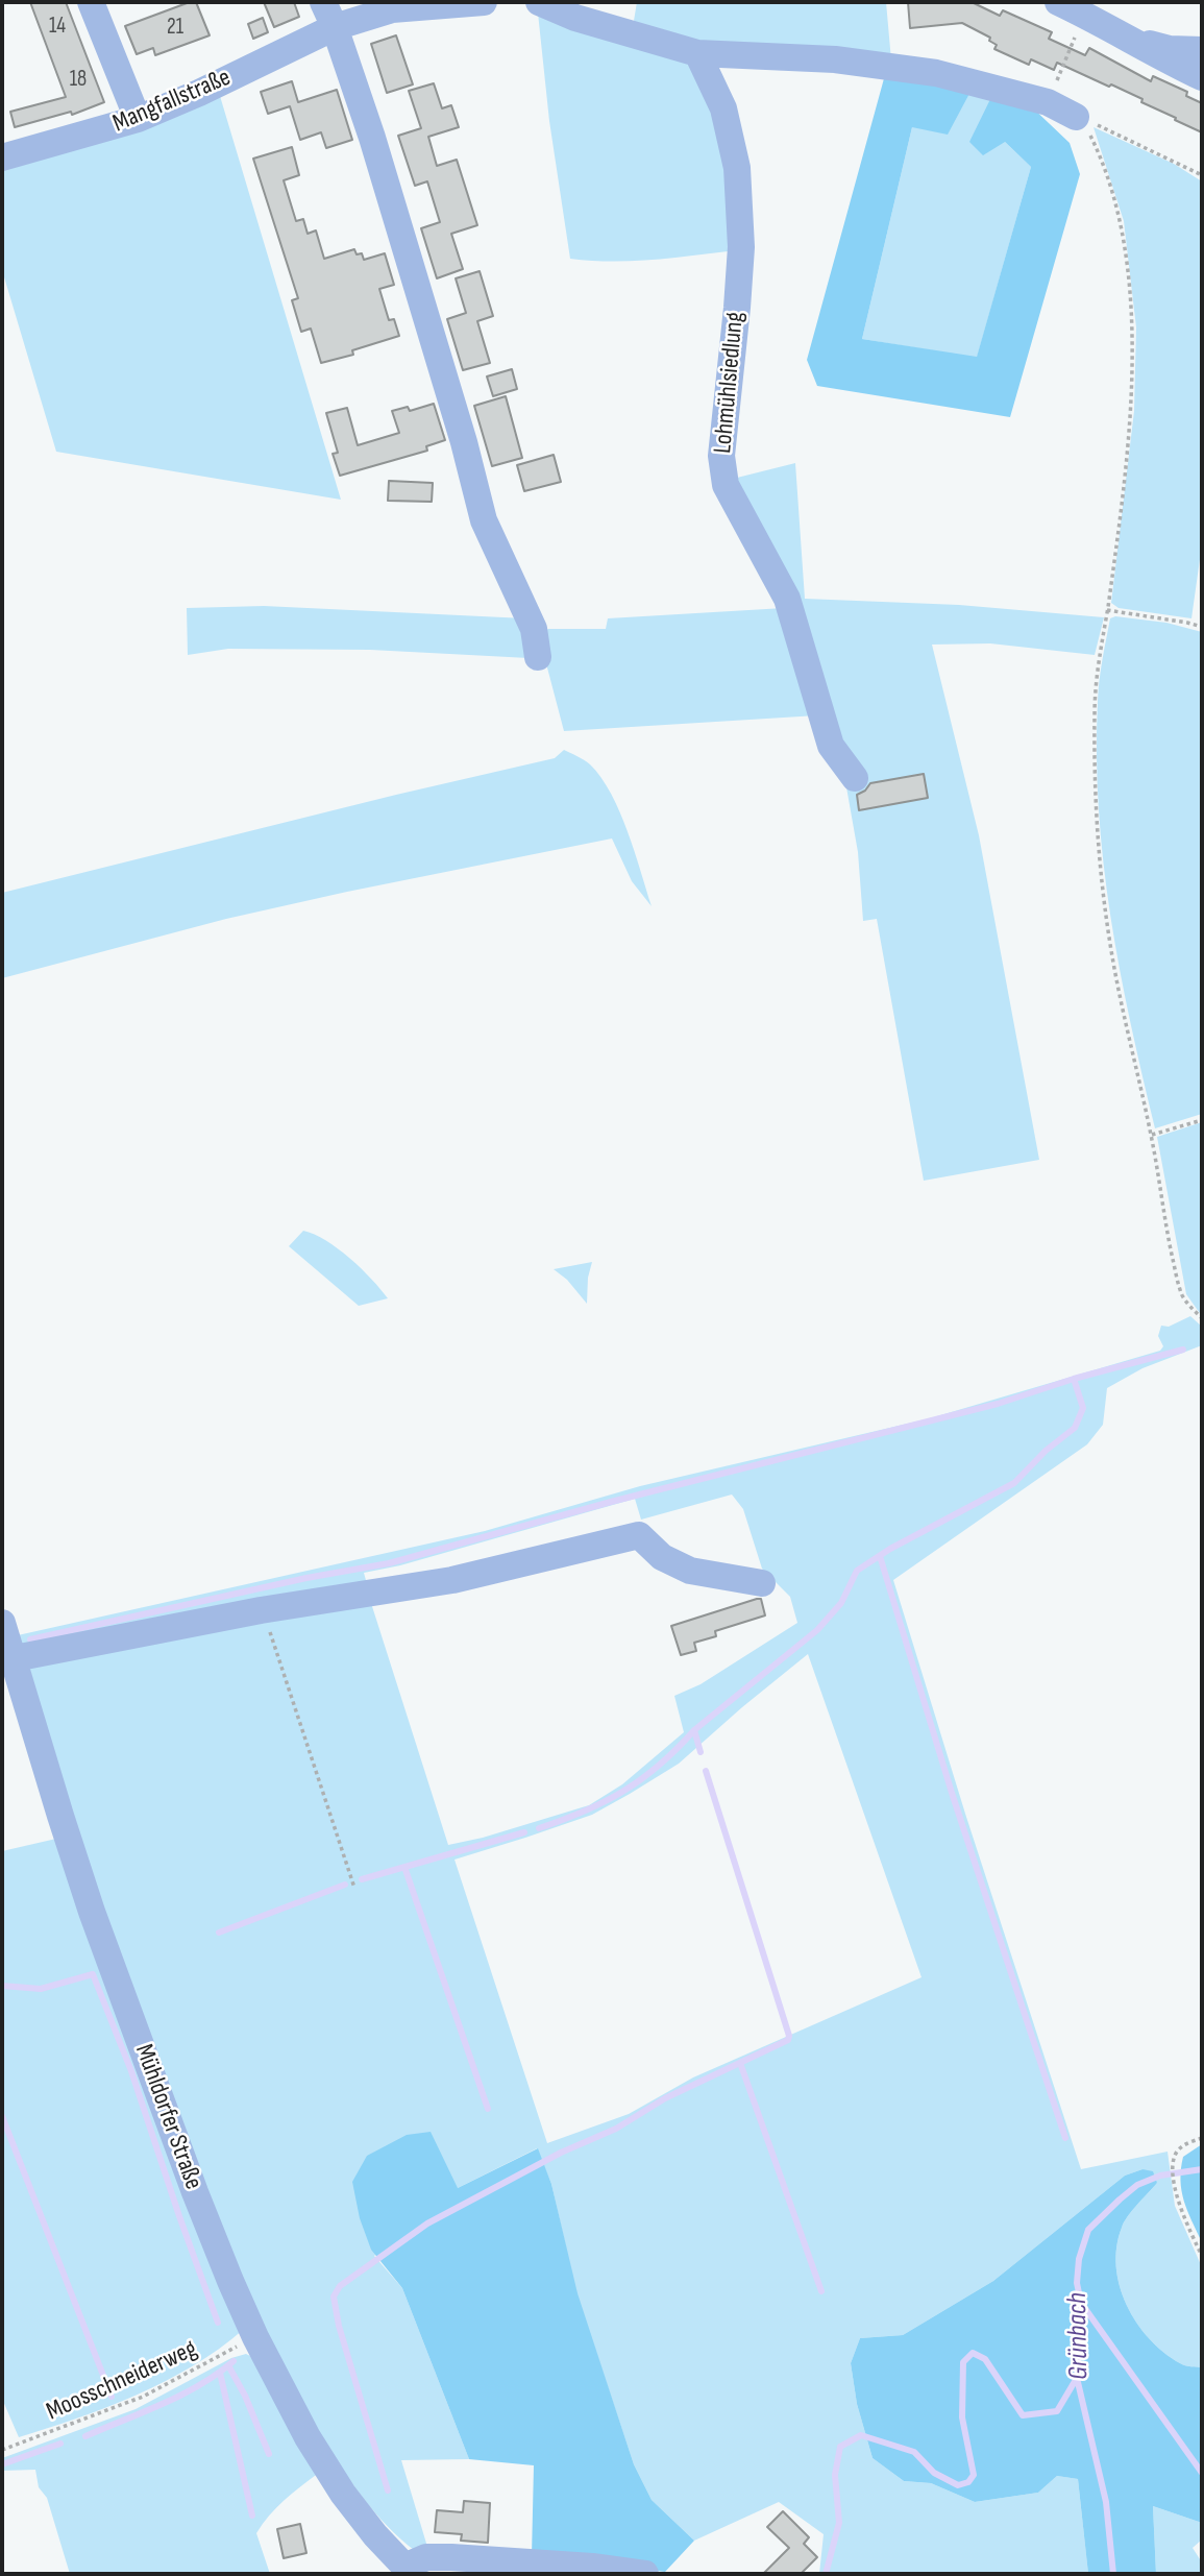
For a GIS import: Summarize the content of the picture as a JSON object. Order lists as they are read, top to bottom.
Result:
{
  "streets": {
    "street": ["Mangfallstraße", "Lohmühlsiedlung", "Mühldorfer Straße"],
    "path": ["Moosschneiderweg"]
  },
  "crossings": [
    ["Mühldorfer Straße", "Moosschneiderweg"]
  ],
  "water": ["Grünbach"],
  "house_numbers": ["14", "21", "18"]
}
